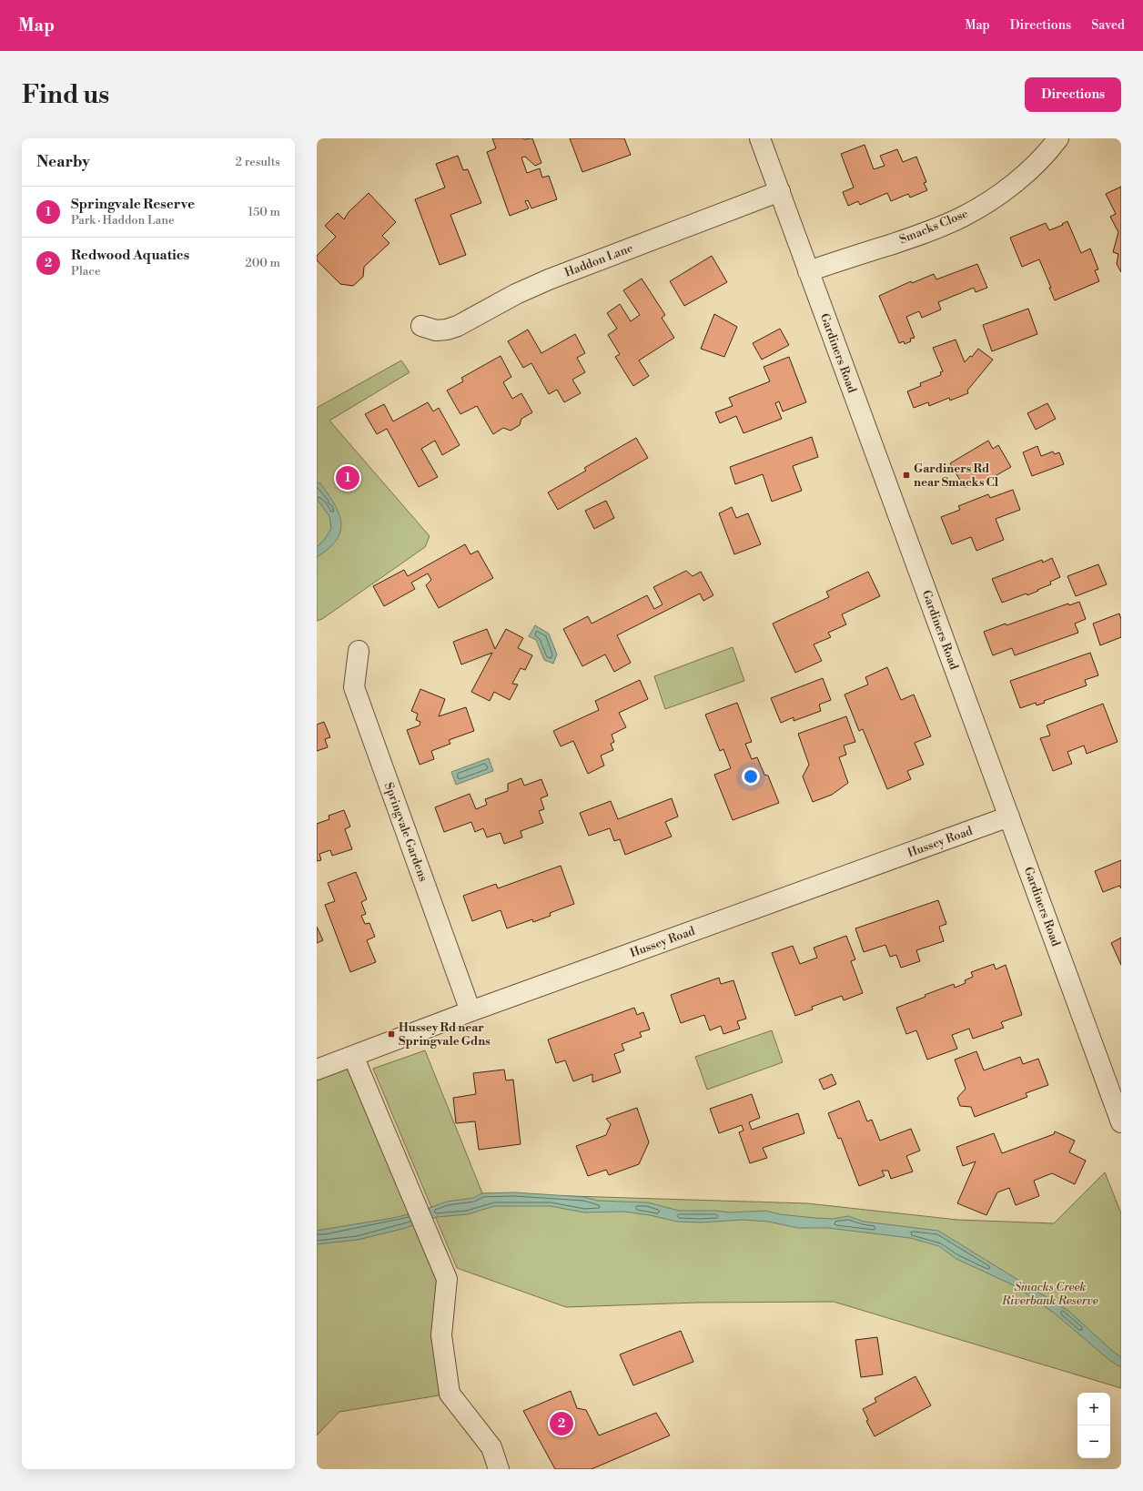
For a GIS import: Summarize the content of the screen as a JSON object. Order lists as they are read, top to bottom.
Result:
{
  "streets": {
    "street": [
      "Smacks Close",
      "Haddon Lane",
      "Gardiners Road",
      "Springvale Gardens",
      "Hussey Road"
    ]
  },
  "crossings": [
    ["Smacks Close", "Gardiners Road"],
    ["Haddon Lane", "Gardiners Road"],
    ["Gardiners Road", "Hussey Road"],
    ["Springvale Gardens", "Hussey Road"]
  ],
  "parks": ["Smacks Creek Riverbank Reserve"],
  "places": {
    "transit": ["Gardiners Rd near Smacks Cl", "Hussey Rd near Springvale Gdns"]
  },
  "page": {
    "header": "Map",
    "nav": ["Map", "Directions", "Saved"],
    "buttons": "Directions",
    "title": "Find us",
    "heading": ["Nearby", "2 results"],
    "list": [
      {
        "mark": "1",
        "name": "Springvale Reserve",
        "note": "Park · Haddon Lane",
        "value": "150 m"
      },
      {
        "mark": "2",
        "name": "Redwood Aquatics",
        "note": "Place",
        "value": "200 m"
      }
    ],
    "pins": ["1", "2"],
    "map_buttons": ["+", "−"]
  }
}
